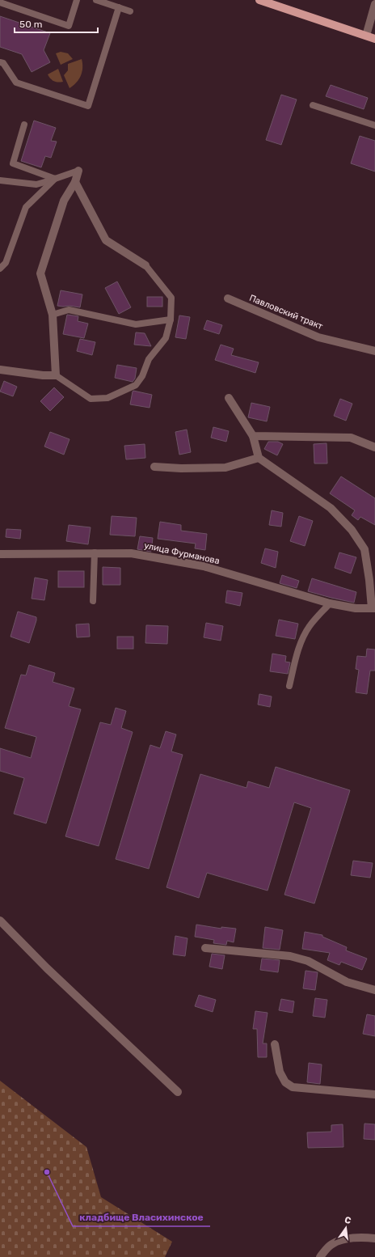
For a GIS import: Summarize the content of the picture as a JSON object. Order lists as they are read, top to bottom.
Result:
{
  "streets": {
    "street": ["Павловский тракт", "улица Фурманова"]
  },
  "places": ["кладбище Власихинское"],
  "scale_bar": "50 m",
  "north": "top"
}
